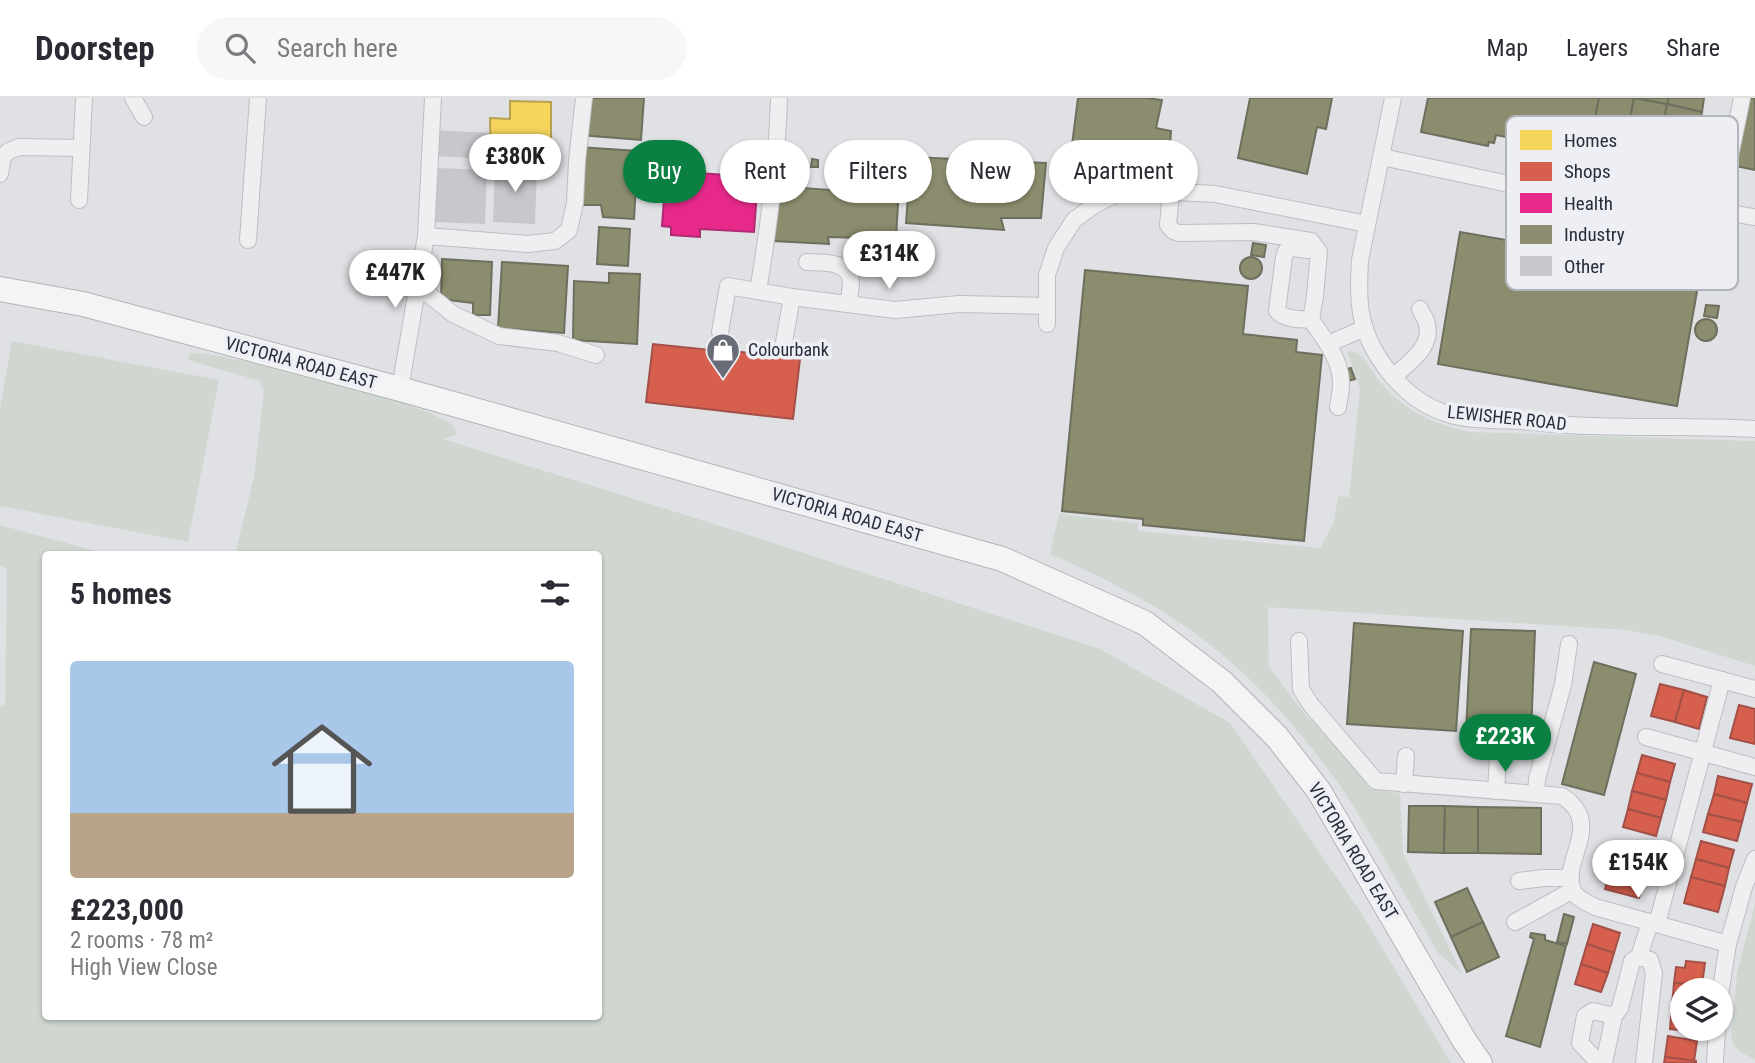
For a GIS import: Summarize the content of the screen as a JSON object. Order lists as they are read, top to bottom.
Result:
{
  "streets": {
    "highway": ["VICTORIA ROAD EAST"],
    "street": ["LEWISHER ROAD"]
  },
  "places": {
    "shop": ["Colourbank"]
  },
  "legend": [
    "Homes",
    "Shops",
    "Health",
    "Industry",
    "Other"
  ],
  "page": {
    "header": "Doorstep",
    "search": "Search here",
    "nav": ["Map", "Layers", "Share"],
    "price": [
      "£380K",
      "£314K",
      "£447K",
      "£223K",
      "£154K"
    ],
    "chip": [
      "Buy",
      "Rent",
      "Filters",
      "New",
      "Apartment"
    ],
    "heading": "5 homes",
    "list": [
      {
        "name": "£223,000",
        "note": "2 rooms · 78 m² · High View Close"
      }
    ]
  }
}
